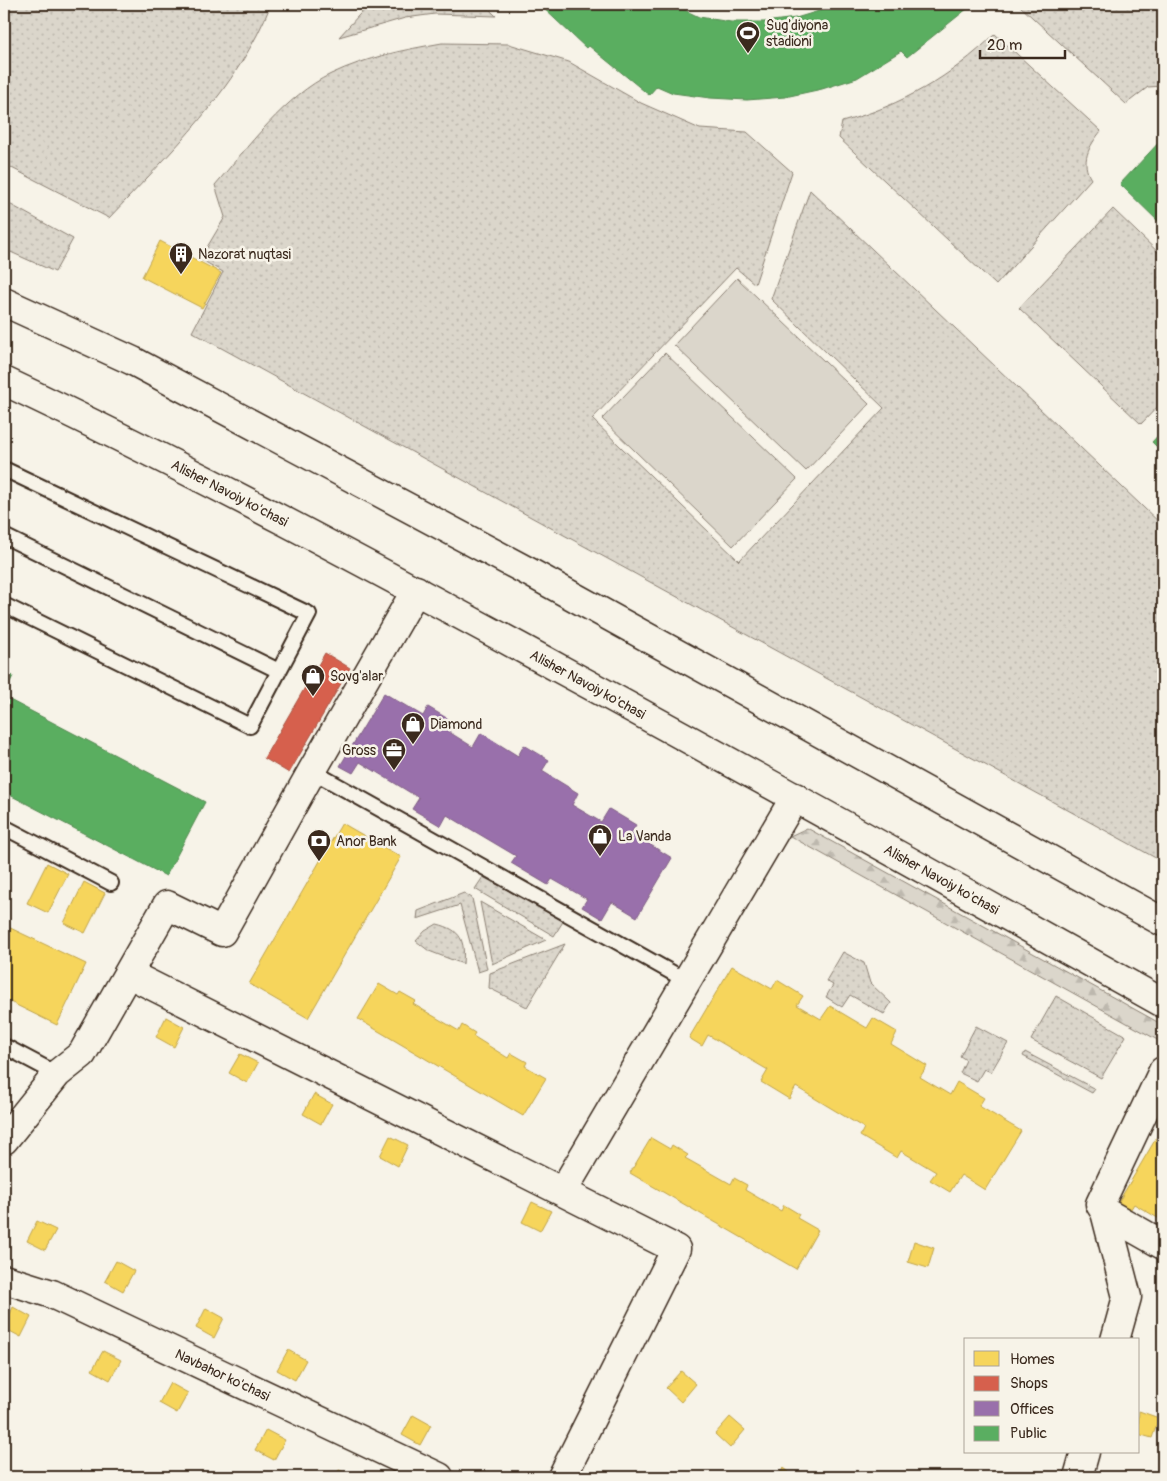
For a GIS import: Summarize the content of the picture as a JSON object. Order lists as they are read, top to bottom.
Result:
{
  "streets": {
    "street": ["Alisher Navoiy ko'chasi", "Navbahor ko'chasi"]
  },
  "places": {
    "sports": ["Sug'diyona stadioni"],
    "building": ["Nazorat nuqtasi"],
    "shop": ["Sovg'alar", "Diamond", "La Vanda"],
    "office": ["Gross"],
    "bank": ["Anor Bank"]
  },
  "legend": [
    "Homes",
    "Shops",
    "Offices",
    "Public"
  ],
  "scale_bar": "20 m"
}
